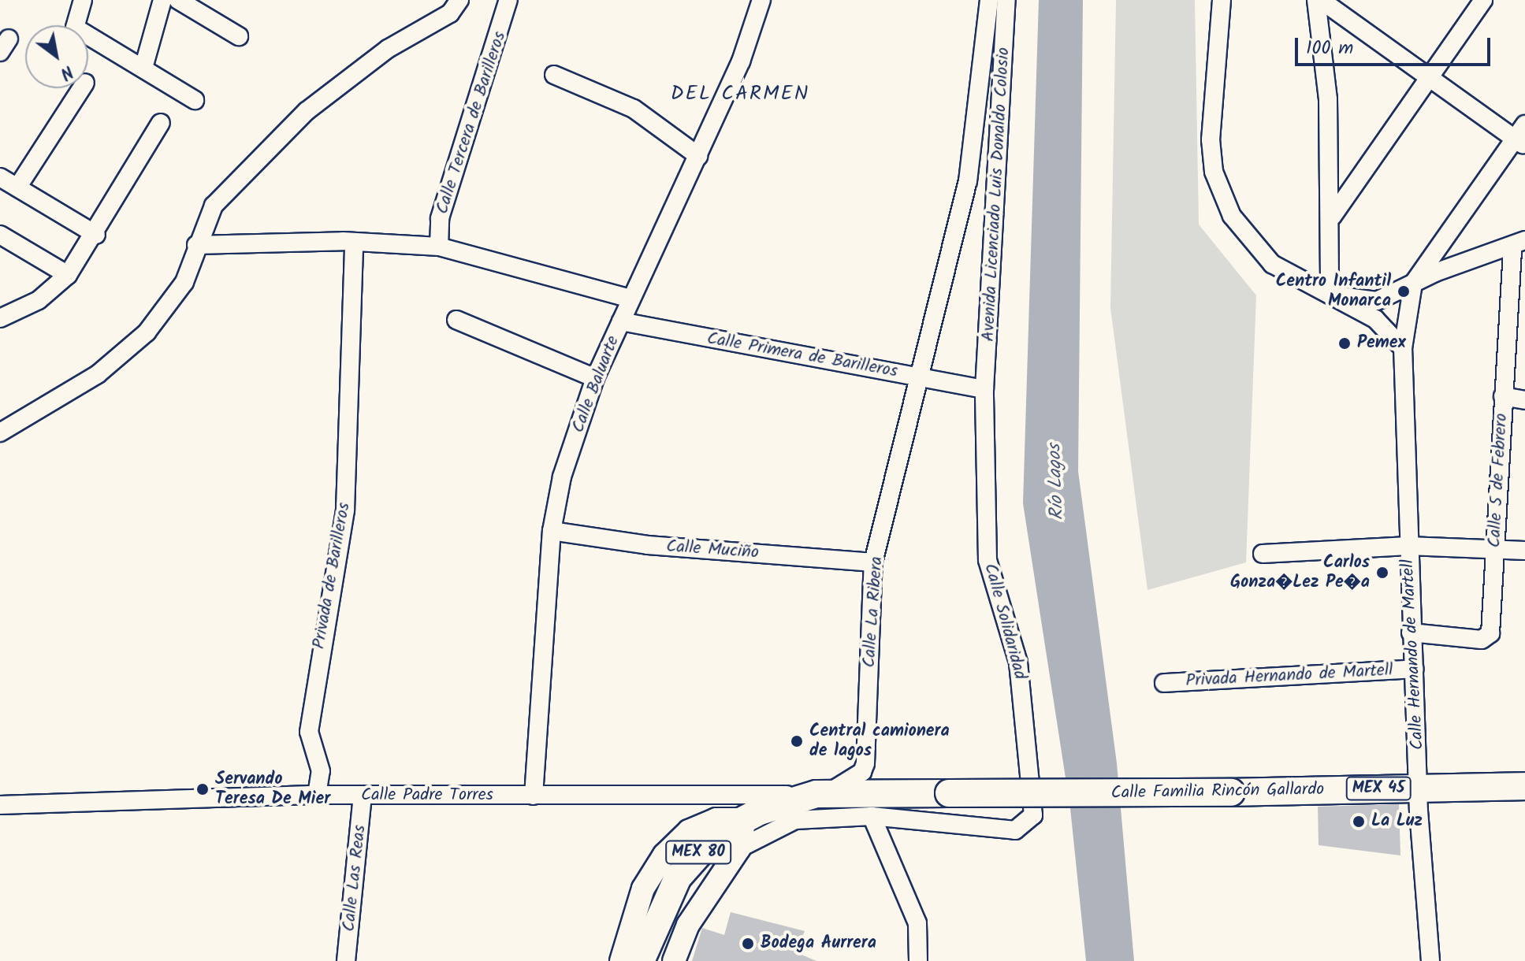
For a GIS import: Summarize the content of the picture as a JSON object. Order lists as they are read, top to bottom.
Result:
{
  "streets": {
    "highway": ["MEX 45", "Calle Familia Rincón Gallardo", "MEX 80"],
    "street": [
      "Calle Tercera de Barilleros",
      "Avenida Licenciado Luis Donaldo Colosio",
      "Calle Primera de Barilleros",
      "Calle Baluarte",
      "Calle 5 de Febrero",
      "Calle Muciño",
      "Privada de Barilleros",
      "Calle La Ribera",
      "Calle Solidaridad",
      "Calle Hernando de Martell",
      "Privada Hernando de Martell",
      "Calle Padre Torres",
      "Calle Las Reas"
    ]
  },
  "crossings": [
    ["Avenida Licenciado Luis Donaldo Colosio", "Calle Primera de Barilleros"],
    ["Avenida Licenciado Luis Donaldo Colosio", "Calle La Ribera"],
    ["Avenida Licenciado Luis Donaldo Colosio", "Calle Solidaridad"],
    ["Calle Primera de Barilleros", "Calle Baluarte"],
    ["Calle Primera de Barilleros", "Calle La Ribera"],
    ["Calle Primera de Barilleros", "Calle Solidaridad"],
    ["Calle Baluarte", "Calle Muciño"],
    ["Calle Baluarte", "Calle Padre Torres"],
    ["Calle 5 de Febrero", "Calle Hernando de Martell"],
    ["Calle Muciño", "Calle La Ribera"],
    ["Privada de Barilleros", "Calle Padre Torres"],
    ["Calle La Ribera", "MEX 45"],
    ["Calle La Ribera", "Calle Familia Rincón Gallardo"],
    ["Calle La Ribera", "Calle Padre Torres"],
    ["Calle Hernando de Martell", "Privada Hernando de Martell"],
    ["Calle Hernando de Martell", "Calle Familia Rincón Gallardo"],
    ["MEX 45", "Calle Familia Rincón Gallardo"],
    ["MEX 45", "Calle Padre Torres"],
    ["MEX 45", "MEX 80"],
    ["Calle Familia Rincón Gallardo", "Calle Padre Torres"],
    ["Calle Padre Torres", "MEX 80"],
    ["Calle Padre Torres", "Calle Las Reas"]
  ],
  "districts": ["DEL CARMEN"],
  "water": ["Río Lagos"],
  "places": [
    "Centro Infantil Monarca",
    "Pemex",
    "Carlos Gonza�Lez Pe�a",
    "Central camionera de lagos",
    "Servando Teresa De Mier",
    "La Luz",
    "Bodega Aurrera"
  ],
  "scale_bar": "100 m",
  "north": "bottom right"
}
